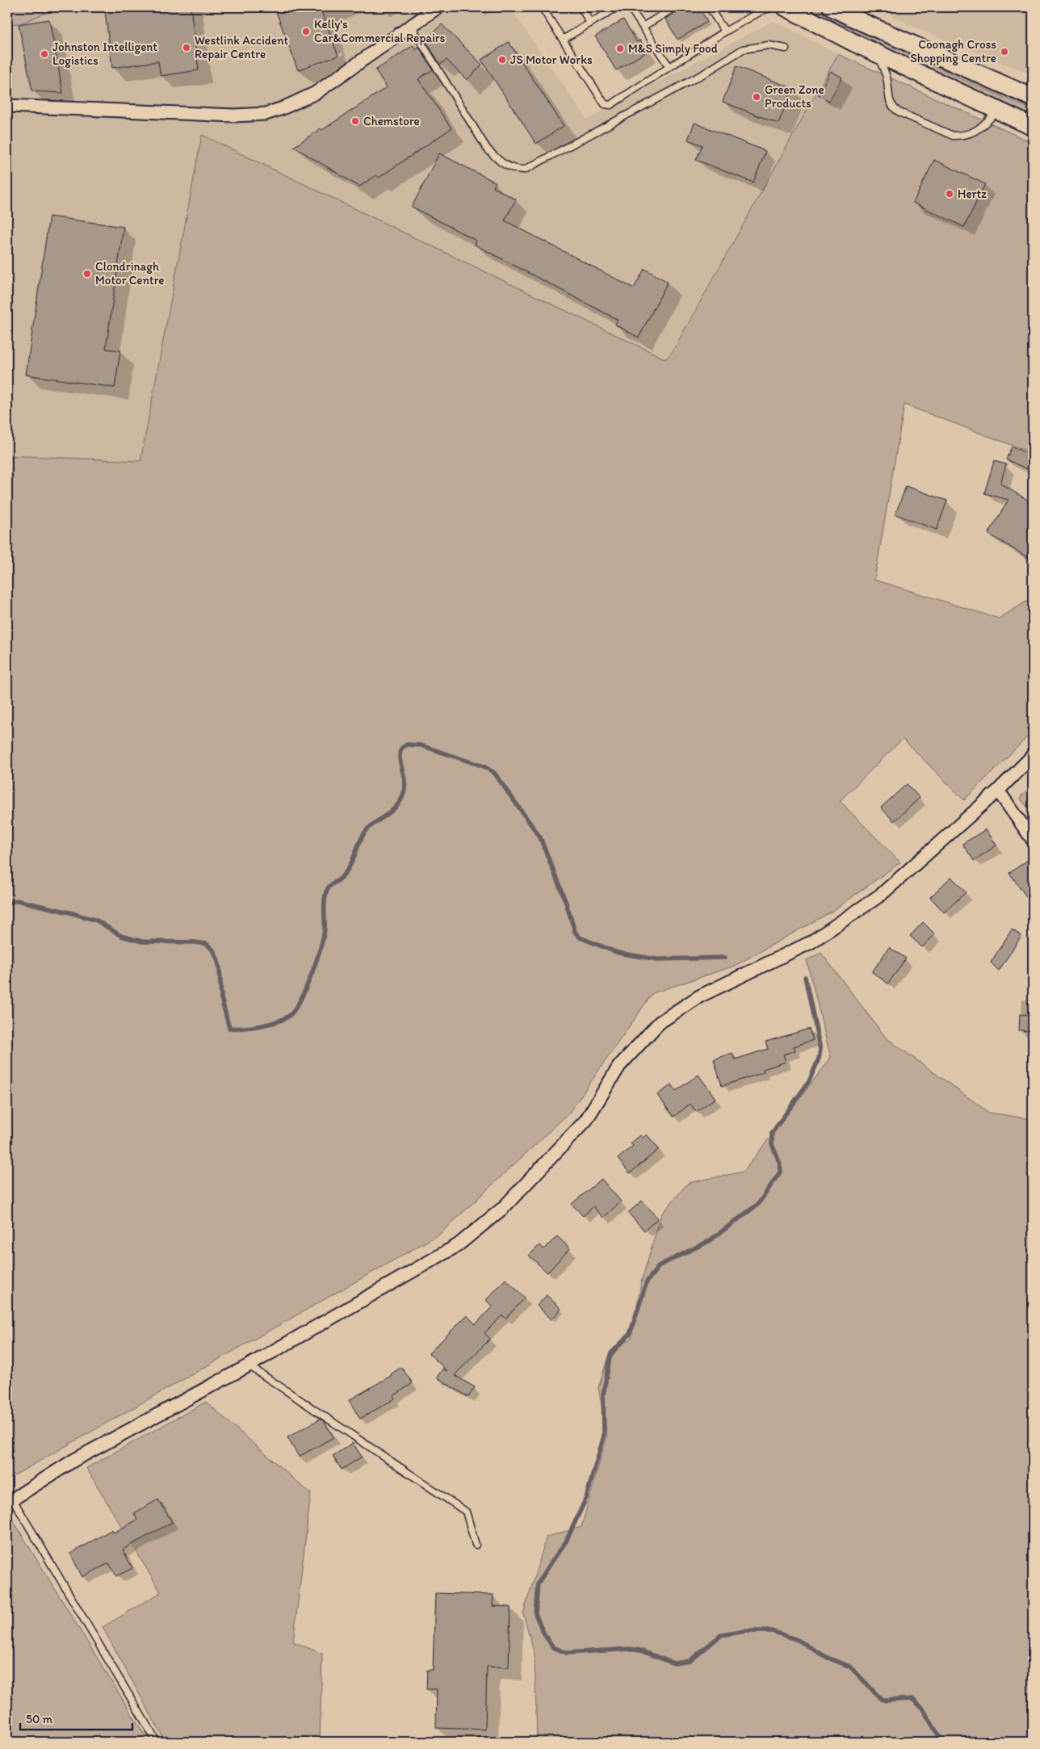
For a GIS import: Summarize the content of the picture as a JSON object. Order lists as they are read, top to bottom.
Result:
{
  "places": [
    "Kelly's Car&Commercial Repairs",
    "Westlink Accident Repair Centre",
    "M&S Simply Food",
    "Coonagh Cross Shopping Centre",
    "Johnston Intelligent Logistics",
    "JS Motor Works",
    "Green Zone Products",
    "Chemstore",
    "Hertz",
    "Clondrinagh Motor Centre"
  ],
  "scale_bar": "50 m"
}
